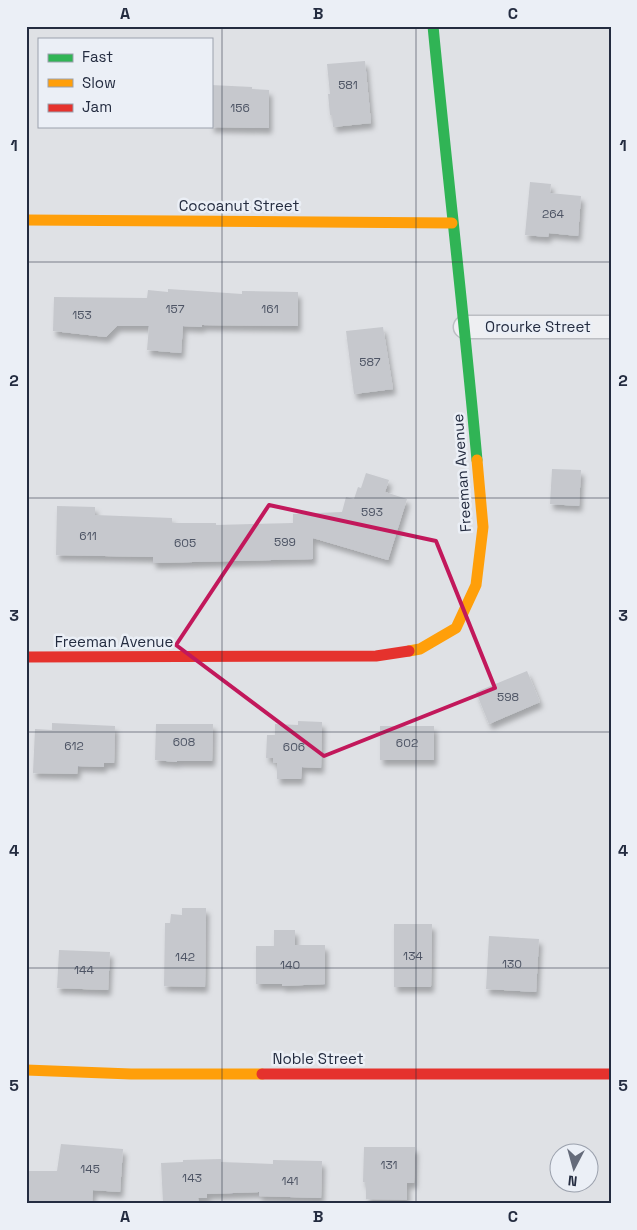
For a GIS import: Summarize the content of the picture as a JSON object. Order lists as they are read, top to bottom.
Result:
{
  "streets": {
    "street": [
      "Cocoanut Street",
      "Orourke Street",
      "Freeman Avenue",
      "Noble Street"
    ]
  },
  "crossings": [
    ["Cocoanut Street", "Freeman Avenue"],
    ["Orourke Street", "Freeman Avenue"]
  ],
  "house_numbers": [
    "581",
    "156",
    "264",
    "157",
    "161",
    "153",
    "587",
    "593",
    "611",
    "599",
    "605",
    "598",
    "608",
    "602",
    "612",
    "606",
    "134",
    "142",
    "130",
    "140",
    "144",
    "131",
    "145",
    "143",
    "141"
  ],
  "legend": ["Fast", "Slow", "Jam"],
  "north": "bottom",
  "grid": {
    "columns": ["A", "B", "C"],
    "rows": [
      "1",
      "2",
      "3",
      "4",
      "5"
    ]
  }
}
